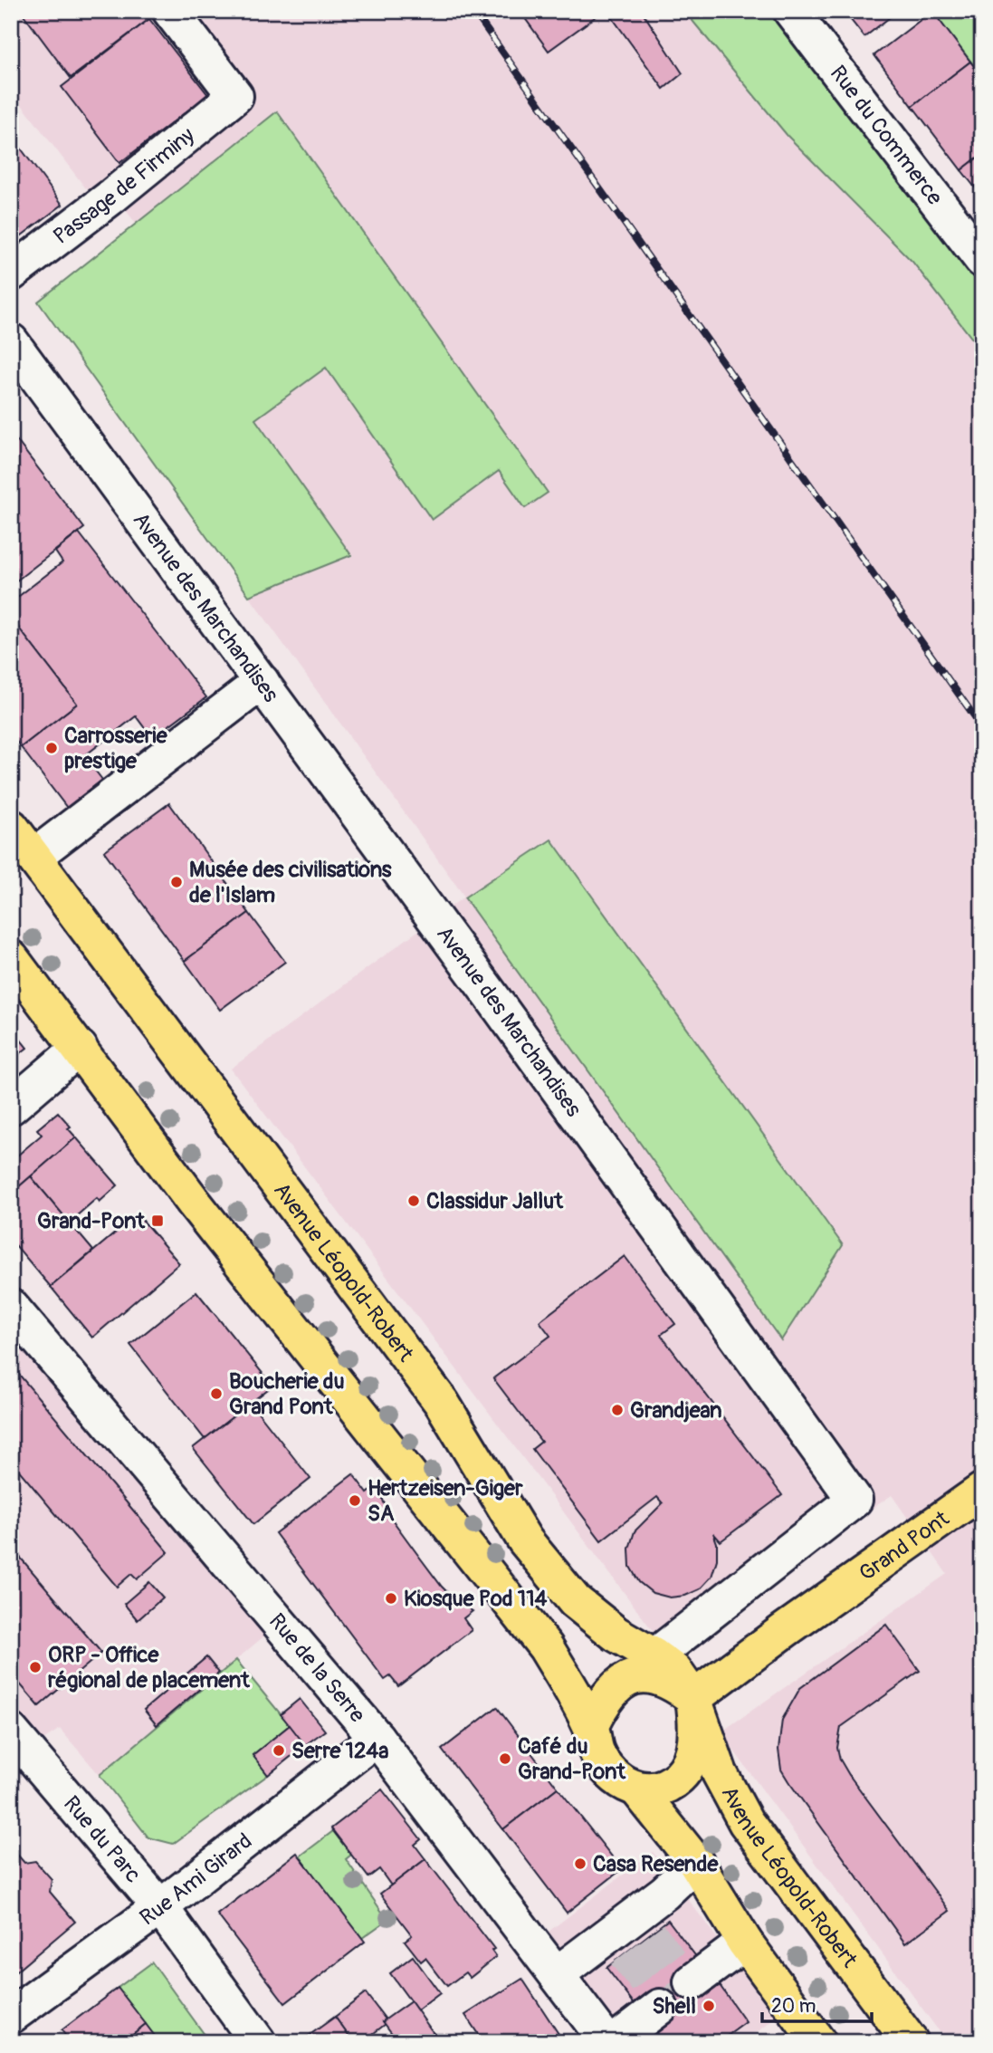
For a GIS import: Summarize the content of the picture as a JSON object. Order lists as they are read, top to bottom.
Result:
{
  "streets": {
    "main road": ["Avenue Léopold-Robert", "Grand Pont"],
    "street": [
      "Rue du Commerce",
      "Passage de Firminy",
      "Avenue des Marchandises",
      "Rue de la Serre",
      "Rue du Parc",
      "Rue Ami Girard"
    ]
  },
  "crossings": [
    ["Avenue des Marchandises", "Avenue Léopold-Robert"],
    ["Avenue Léopold-Robert", "Grand Pont"],
    ["Rue de la Serre", "Rue Ami Girard"],
    ["Rue du Parc", "Rue Ami Girard"]
  ],
  "places": {
    "other": [
      "Carrosserie prestige",
      "Musée des civilisations de l'Islam",
      "Classidur Jallut",
      "Boucherie du Grand Pont",
      "Grandjean",
      "Hertzeisen-Giger SA",
      "Kiosque Pod 114",
      "ORP - Office régional de placement",
      "Serre 124a",
      "Café du Grand-Pont",
      "Casa Resende",
      "Shell"
    ],
    "transit": ["Grand-Pont"]
  },
  "scale_bar": "20 m"
}
